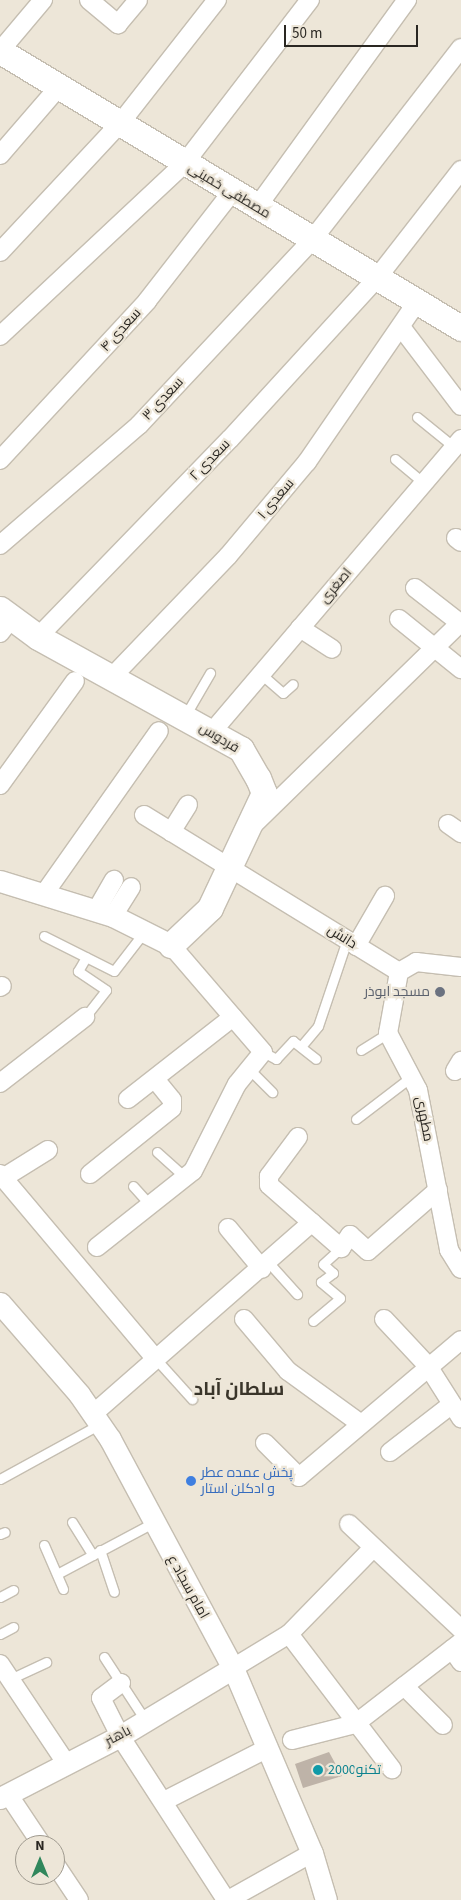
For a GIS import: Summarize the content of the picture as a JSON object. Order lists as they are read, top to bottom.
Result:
{
  "streets": {
    "main road": ["مصطفی خمینی", "فردوس"],
    "street": [
      "سعدی ۴",
      "سعدی ۳",
      "سعدی ۲",
      "سعدی ۱",
      "اصغری",
      "دانش",
      "مطهری",
      "امام سجاد ع",
      "باهنر"
    ]
  },
  "crossings": [
    ["مصطفی خمینی", "سعدی ۴"],
    ["مصطفی خمینی", "سعدی ۳"],
    ["مصطفی خمینی", "سعدی ۲"],
    ["مصطفی خمینی", "سعدی ۱"],
    ["سعدی ۲", "فردوس"],
    ["سعدی ۱", "فردوس"],
    ["اصغری", "فردوس"],
    ["فردوس", "دانش"],
    ["امام سجاد ع", "باهنر"]
  ],
  "districts": ["سلطان آباد"],
  "places": ["مسجد ابوذر", "پخش عمده عطر و ادکلن استار", "تکنو2000"],
  "scale_bar": "50 m",
  "north": "top"
}
